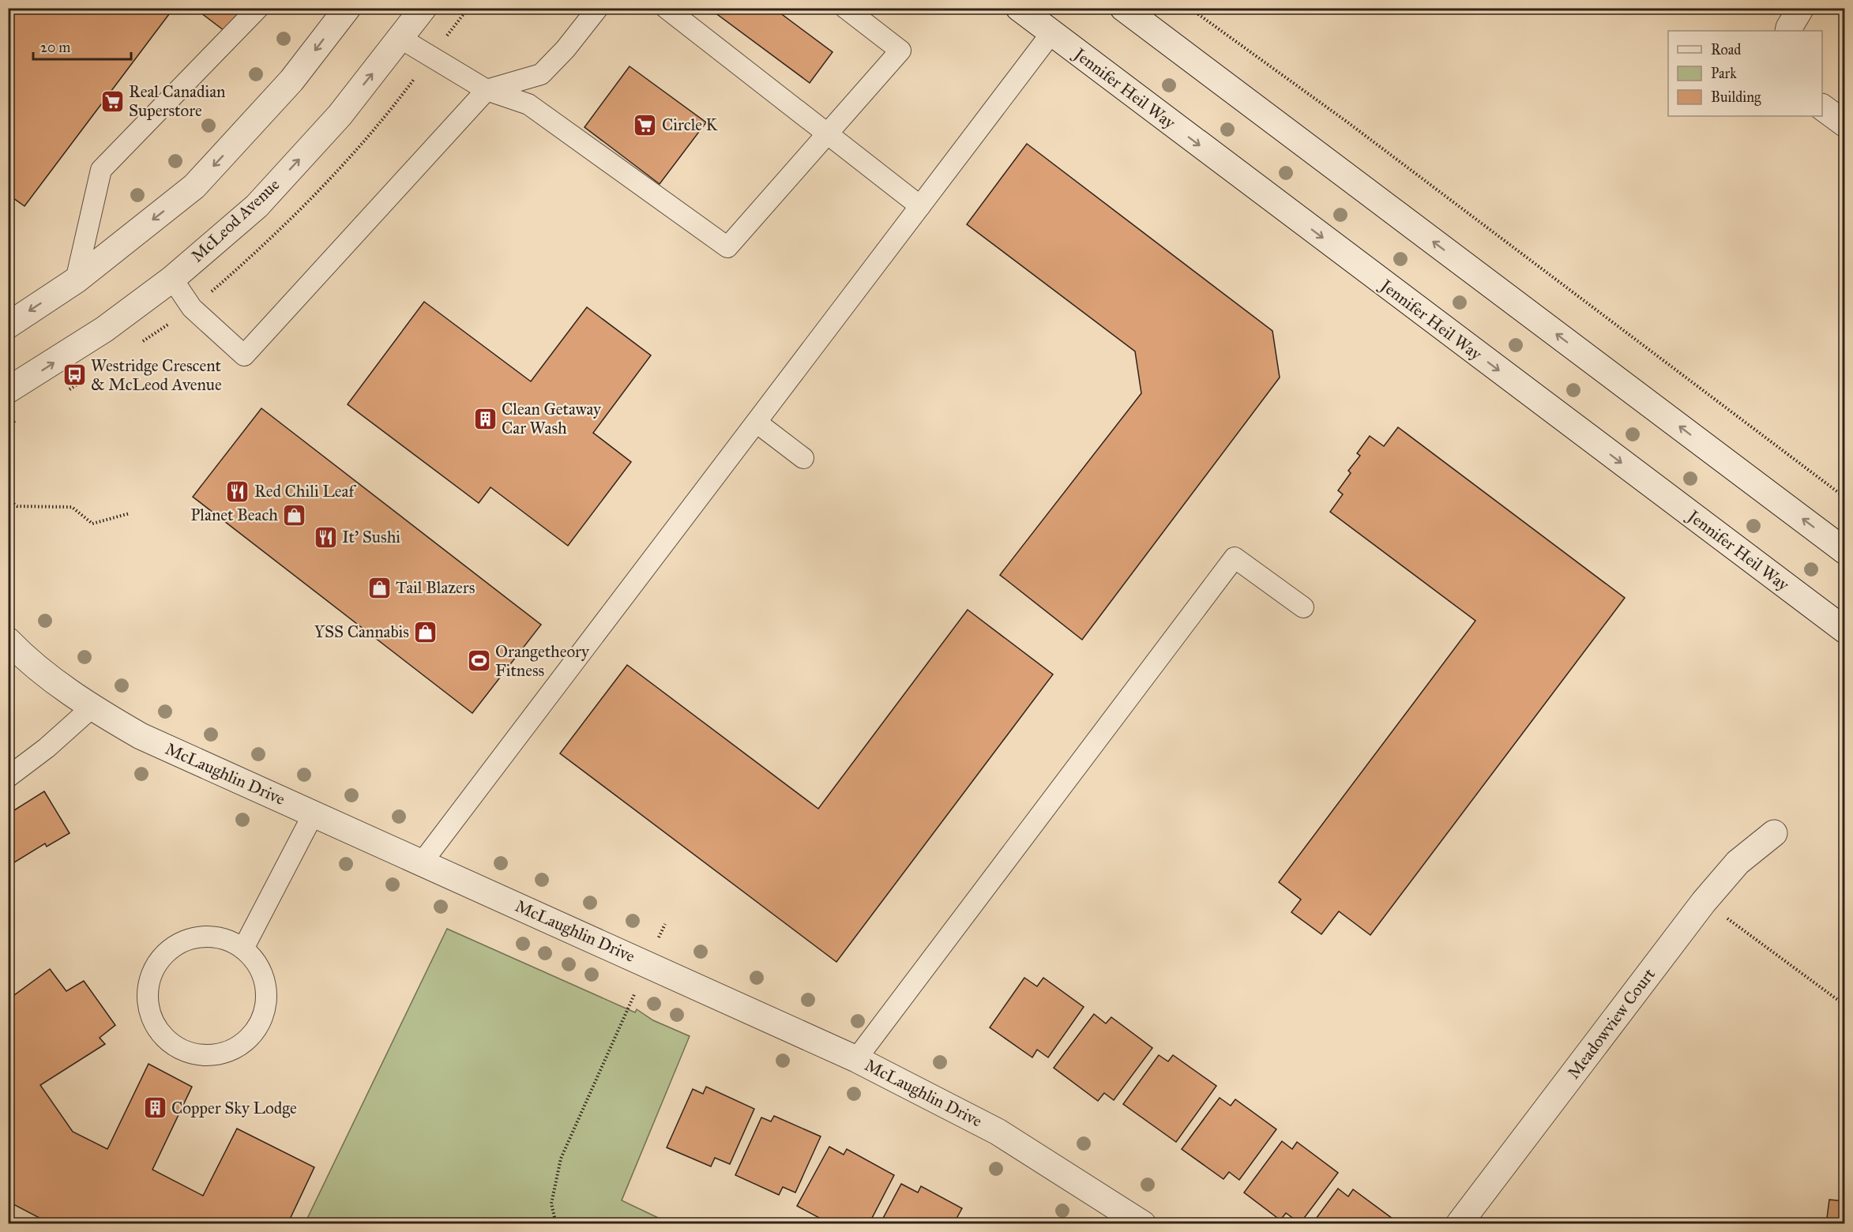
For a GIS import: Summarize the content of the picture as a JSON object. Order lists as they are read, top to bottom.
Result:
{
  "streets": {
    "street": [
      "Jennifer Heil Way",
      "McLeod Avenue",
      "McLaughlin Drive",
      "Meadowview Court"
    ]
  },
  "places": {
    "supermarket": ["Real Canadian Superstore", "Circle K"],
    "bus stop": ["Westridge Crescent & McLeod Avenue"],
    "building": ["Clean Getaway Car Wash", "Copper Sky Lodge"],
    "restaurant": ["Red Chili Leaf", "It' Sushi"],
    "shop": ["Planet Beach", "Tail Blazers", "YSS Cannabis"],
    "sports": ["Orangetheory Fitness"]
  },
  "legend": ["Road", "Park", "Building"],
  "scale_bar": "20 m"
}
